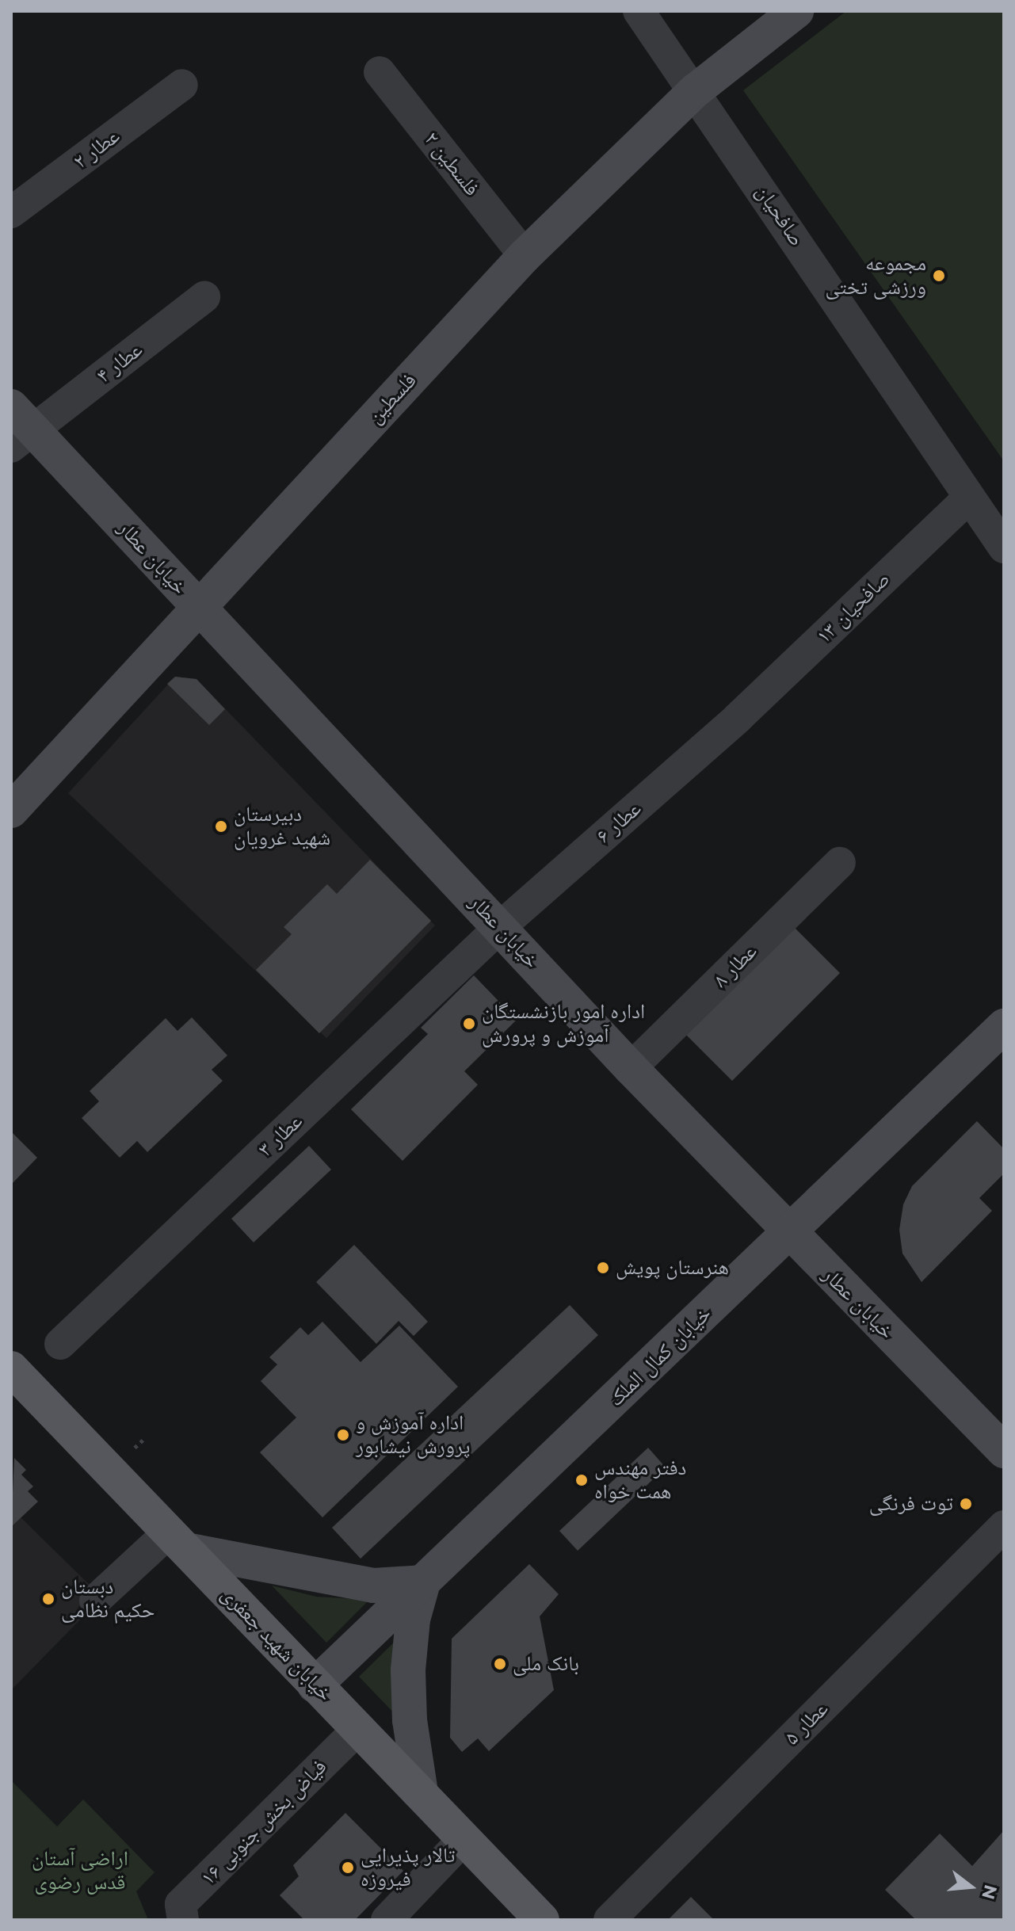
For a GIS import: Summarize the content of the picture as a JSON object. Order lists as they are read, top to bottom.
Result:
{
  "streets": {
    "main road": [
      "فلسطین",
      "خیابان عطار",
      "خیابان کمال الملک",
      "خیابان شهید جعفری"
    ],
    "street": [
      "عطار ۲",
      "فلسطین ۲",
      "صافحیان",
      "عطار ۴",
      "صافحیان ۱۳",
      "عطار ۶",
      "عطار ۸",
      "عطار ۳",
      "عطار ۵",
      "فیاض بخش جنوبی ۱۶"
    ]
  },
  "crossings": [
    ["فلسطین ۲", "فلسطین"],
    ["صافحیان", "فلسطین"],
    ["صافحیان", "صافحیان ۱۳"],
    ["عطار ۴", "خیابان عطار"],
    ["فلسطین", "خیابان عطار"],
    ["خیابان عطار", "عطار ۶"],
    ["خیابان عطار", "عطار ۸"],
    ["خیابان عطار", "عطار ۳"],
    ["خیابان عطار", "خیابان کمال الملک"],
    ["صافحیان ۱۳", "عطار ۶"],
    ["عطار ۶", "عطار ۳"],
    ["خیابان کمال الملک", "خیابان شهید جعفری"],
    ["خیابان شهید جعفری", "فیاض بخش جنوبی ۱۶"]
  ],
  "parks": ["اراضی آستان قدس رضوی"],
  "places": [
    "مجموعه ورزشی تختی",
    "دبیرستان شهید غرویان",
    "اداره امور بازنشستگان آموزش و پرورش",
    "هنرستان پویش",
    "اداره آموزش و پرورش نیشابور",
    "دفتر مهندس همت خواه",
    "توت فرنگی",
    "دبستان حکیم نظامی",
    "بانک ملی",
    "تالار پذیرایی فیروزه"
  ],
  "north": "right"
}
